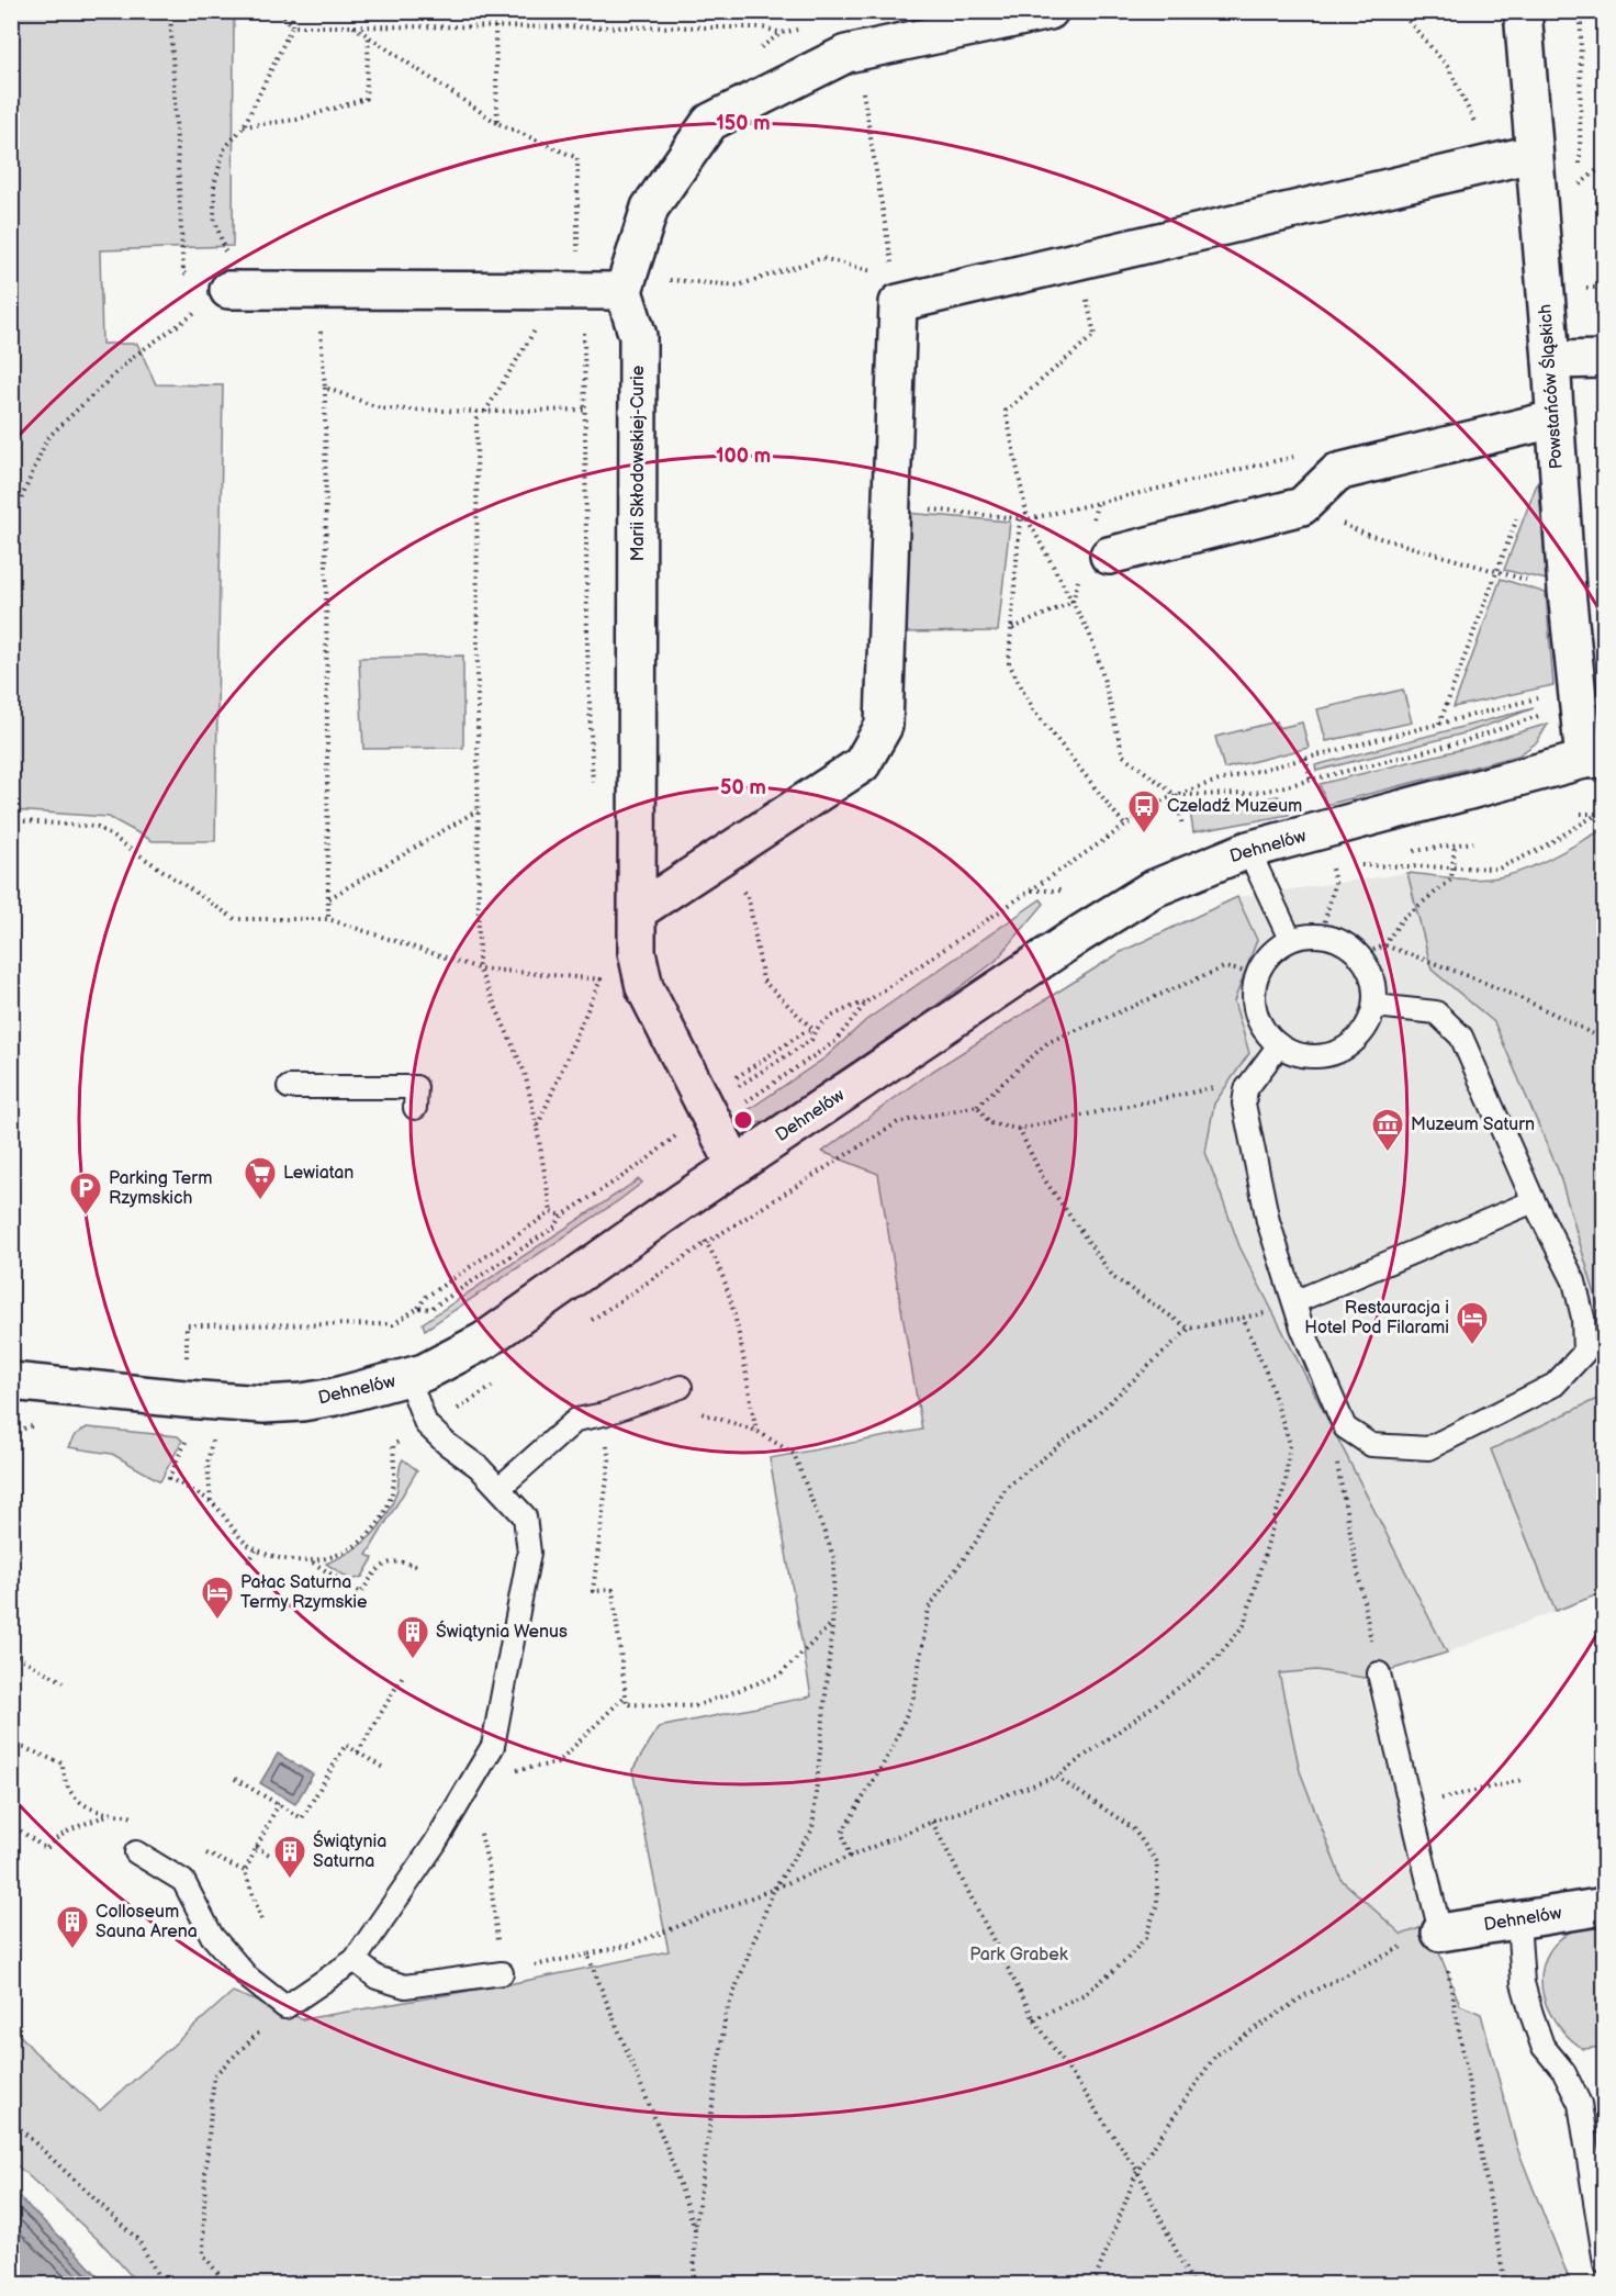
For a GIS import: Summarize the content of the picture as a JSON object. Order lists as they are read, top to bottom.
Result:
{
  "streets": {
    "street": ["Powstańców Śląskich", "Marii Skłodowskiej-Curie", "Dehnelów"]
  },
  "crossings": [
    ["Powstańców Śląskich", "Dehnelów"],
    ["Marii Skłodowskiej-Curie", "Dehnelów"]
  ],
  "parks": ["Park Grabek"],
  "places": {
    "bus stop": ["Czeladź Muzeum"],
    "museum": ["Muzeum Saturn"],
    "supermarket": ["Lewiatan"],
    "parking": ["Parking Term Rzymskich"],
    "hotel": ["Restauracja i Hotel Pod Filarami", "Pałac Saturna Termy Rzymskie"],
    "building": ["Świątynia Wenus", "Świątynia Saturna", "Colloseum Sauna Arena"]
  },
  "rings": ["150 m", "100 m", "50 m"]
}
